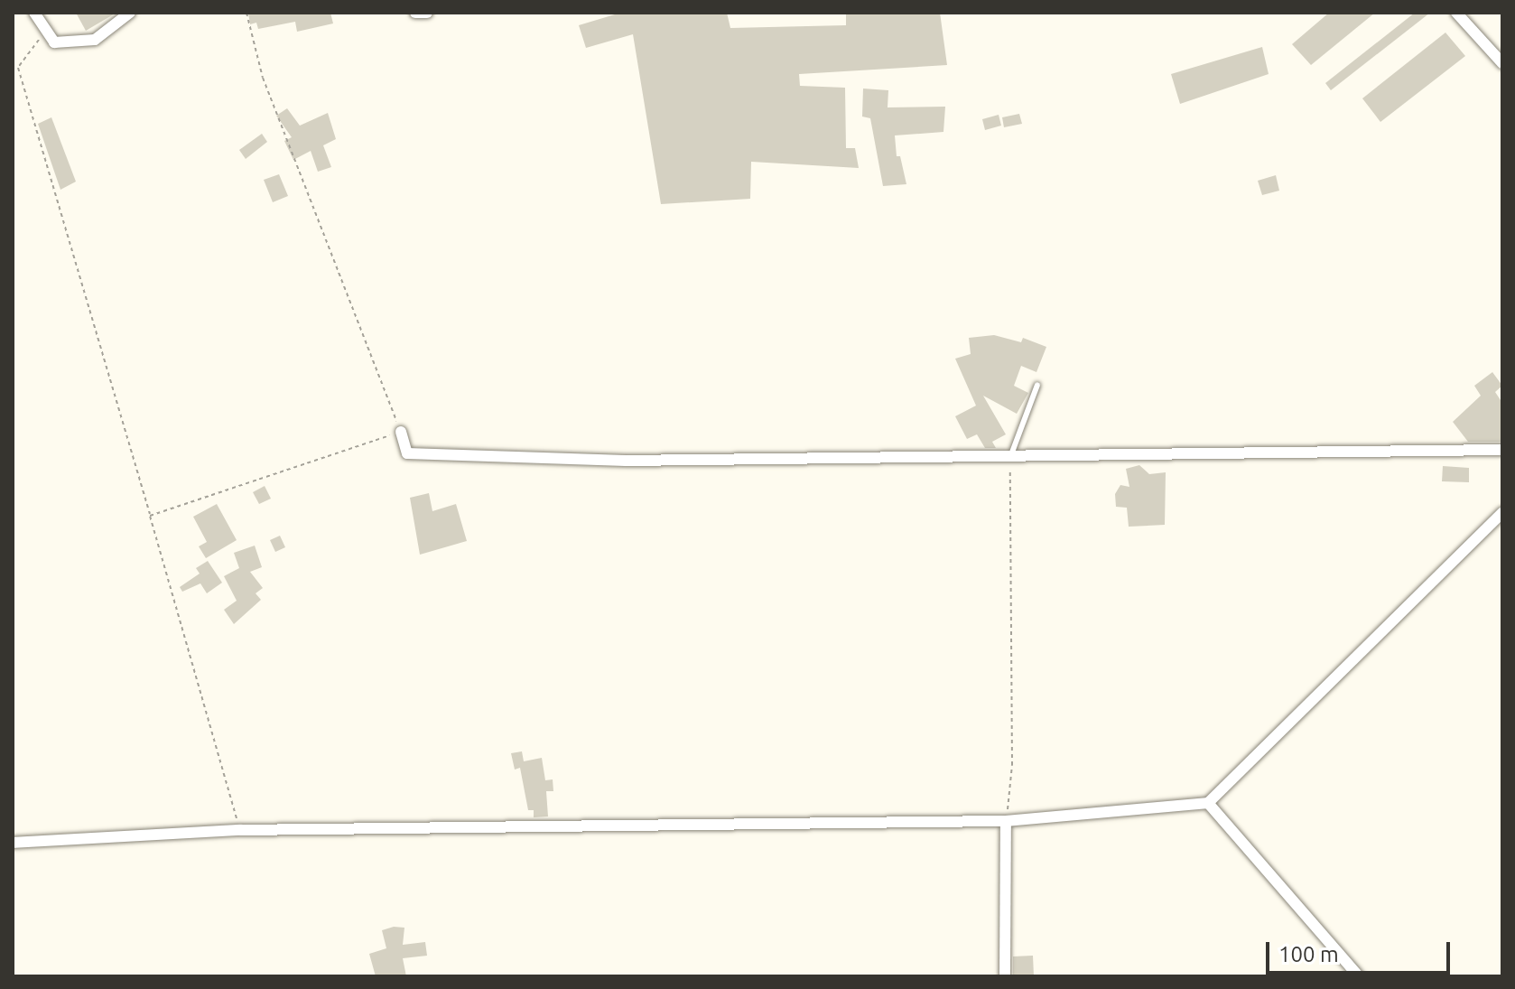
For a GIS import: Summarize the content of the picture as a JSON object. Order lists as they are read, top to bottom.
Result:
{
  "scale_bar": "100 m"
}
